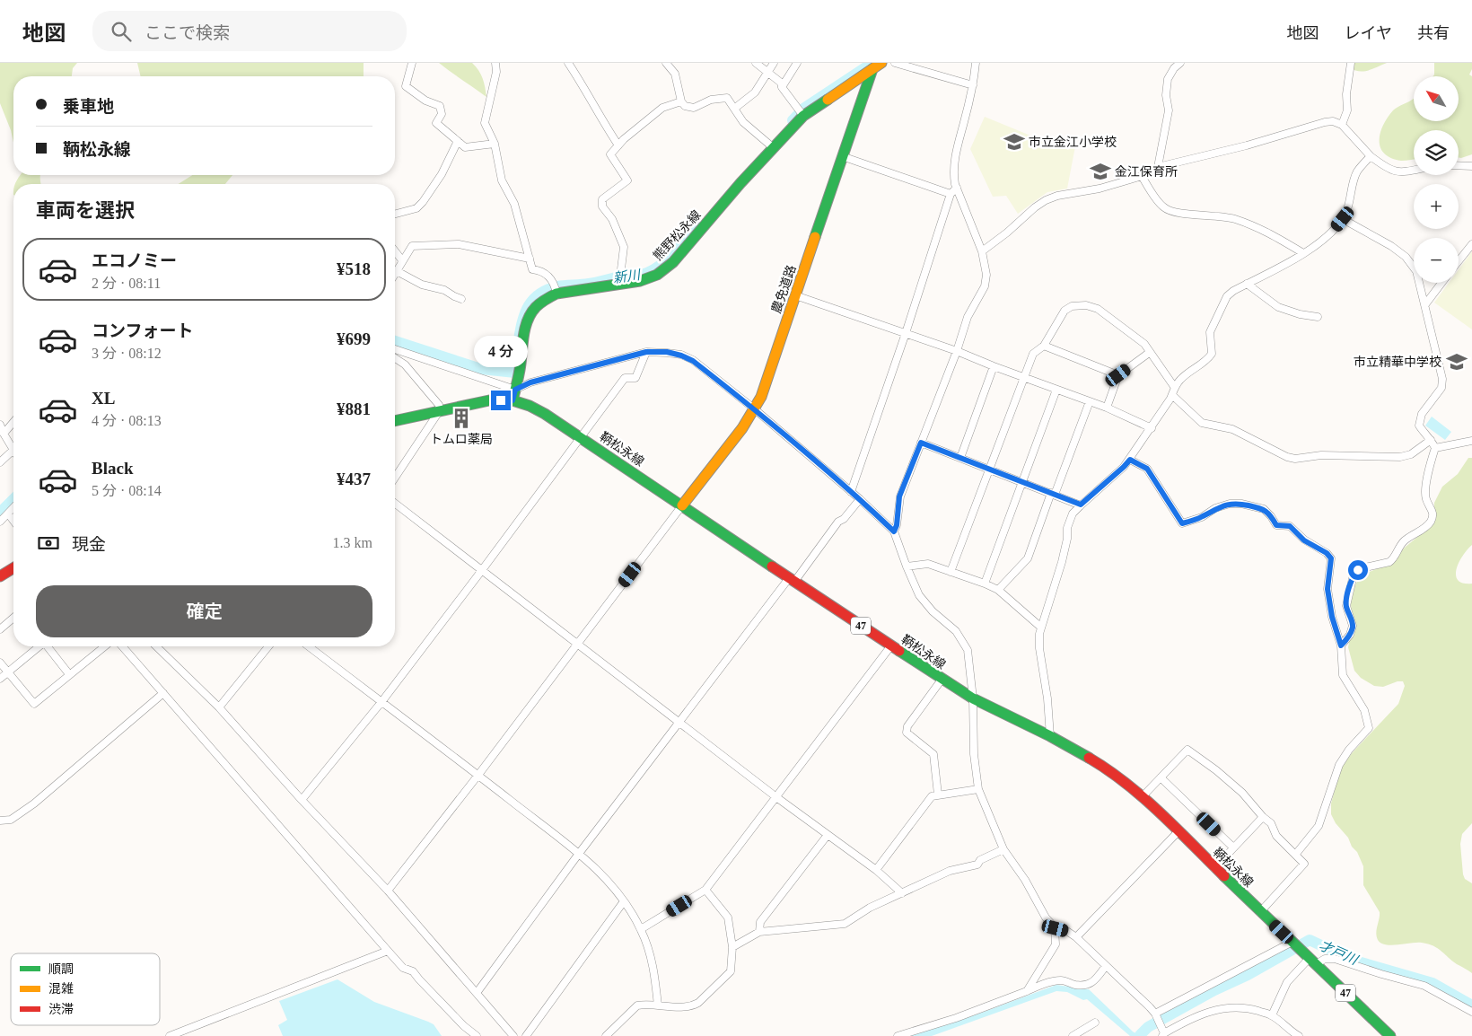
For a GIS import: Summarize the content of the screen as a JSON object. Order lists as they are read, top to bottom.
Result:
{
  "streets": {
    "main road": [
      "熊野松永線",
      "農免道路",
      "鞆松永線",
      "47"
    ]
  },
  "crossings": [
    ["熊野松永線", "農免道路"],
    ["熊野松永線", "鞆松永線"],
    ["農免道路", "鞆松永線"]
  ],
  "water": ["新川", "才戸川"],
  "places": {
    "school or university": ["市立金江小学校", "金江保育所", "市立精華中学校"],
    "building": ["トムロ薬局"]
  },
  "legend": ["順調", "混雑", "渋滞"],
  "north": "top left",
  "page": {
    "header": "地図",
    "search": "ここで検索",
    "nav": ["地図", "レイヤ", "共有"],
    "map_buttons": ["+", "−"],
    "banner": ["乗車地", "鞆松永線"],
    "heading": "車両を選択",
    "list": [
      {
        "name": "エコノミー",
        "note": "2 分 · 08:11",
        "value": "¥518"
      },
      {
        "name": "コンフォート",
        "note": "3 分 · 08:12",
        "value": "¥699"
      },
      {
        "name": "XL",
        "note": "4 分 · 08:13",
        "value": "¥881"
      },
      {
        "name": "Black",
        "note": "5 分 · 08:14",
        "value": "¥437"
      }
    ],
    "bubble": "4 分",
    "pay": ["現金", "1.3 km"],
    "buttons": "確定"
  }
}
